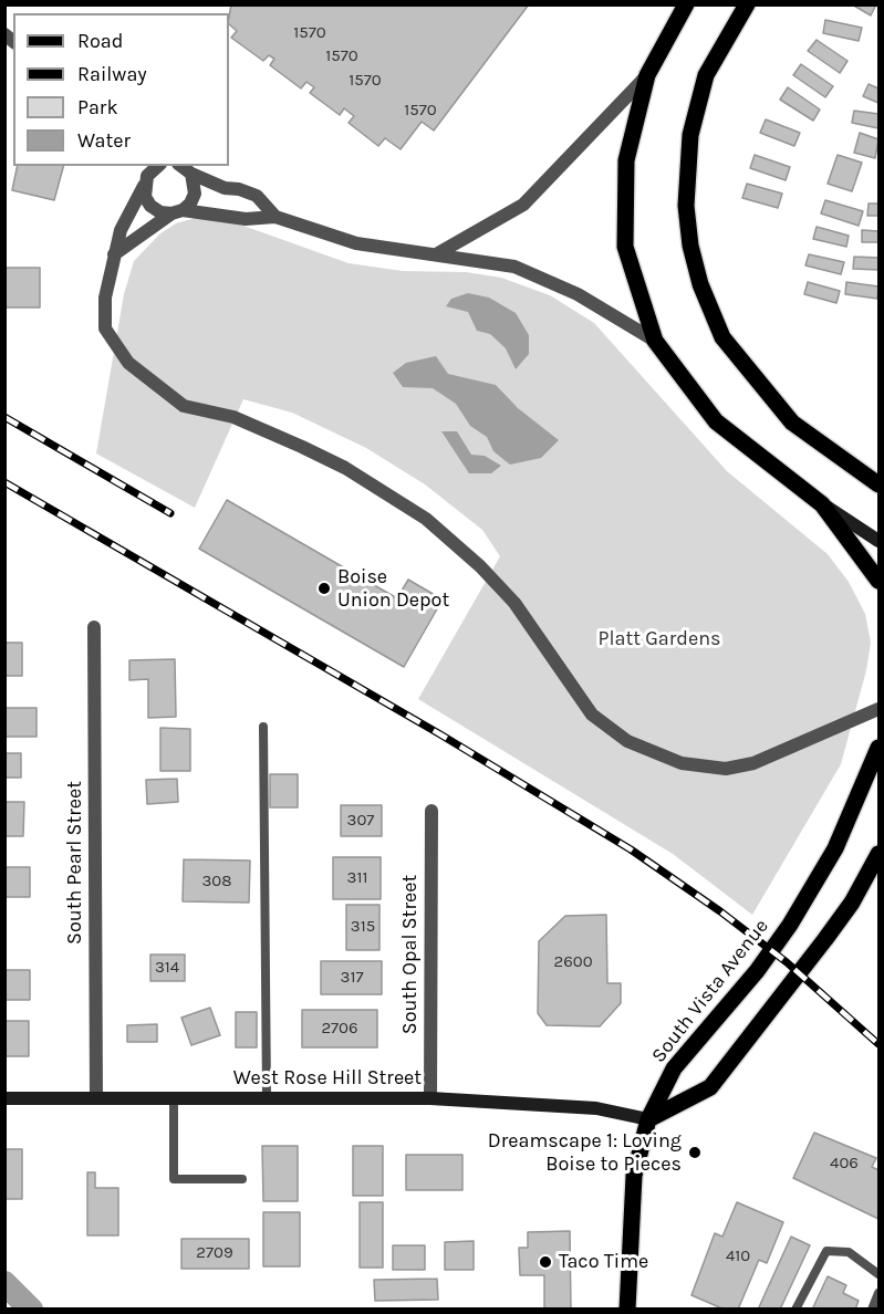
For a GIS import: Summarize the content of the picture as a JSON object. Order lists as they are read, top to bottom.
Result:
{
  "streets": {
    "main road": ["South Vista Avenue"],
    "street": ["South Pearl Street", "South Opal Street", "West Rose Hill Street"]
  },
  "crossings": [
    ["South Pearl Street", "West Rose Hill Street"],
    ["South Opal Street", "West Rose Hill Street"],
    ["South Vista Avenue", "West Rose Hill Street"]
  ],
  "parks": ["Platt Gardens"],
  "places": ["Boise Union Depot", "Dreamscape 1: Loving Boise to Pieces", "Taco Time"],
  "house_numbers": [
    "1570",
    "1570",
    "1570",
    "1570",
    "307",
    "311",
    "308",
    "315",
    "2600",
    "314",
    "317",
    "2706",
    "406",
    "2709",
    "410"
  ],
  "legend": [
    "Road",
    "Railway",
    "Park",
    "Water"
  ]
}
